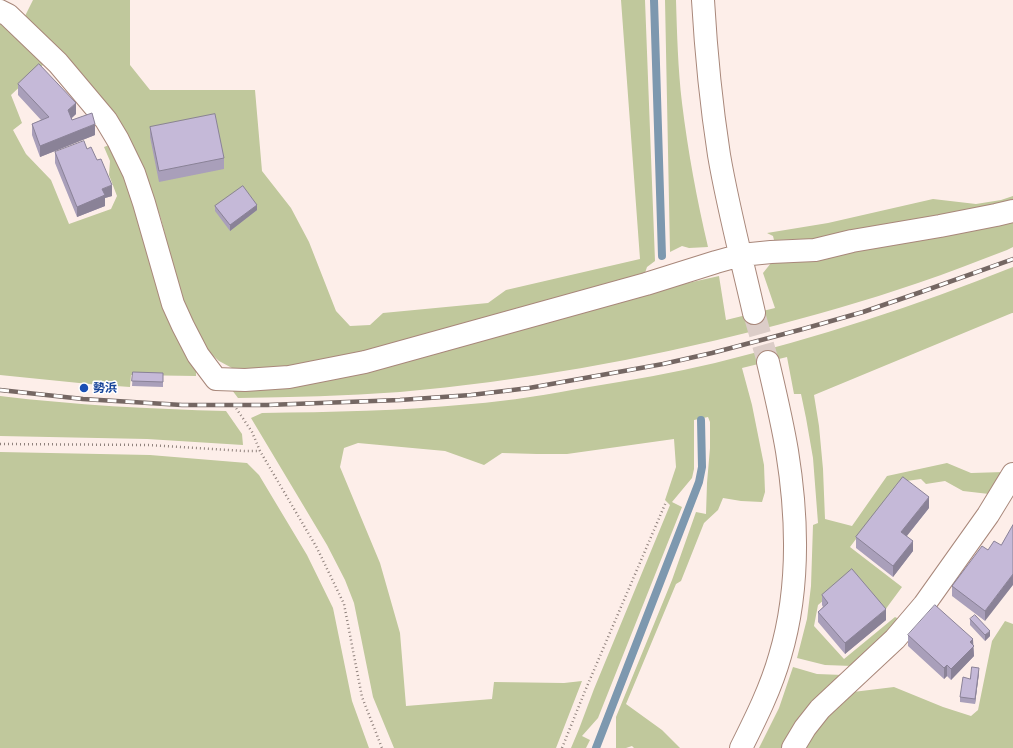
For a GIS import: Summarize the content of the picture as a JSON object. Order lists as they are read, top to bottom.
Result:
{
  "places": ["勢浜"]
}
